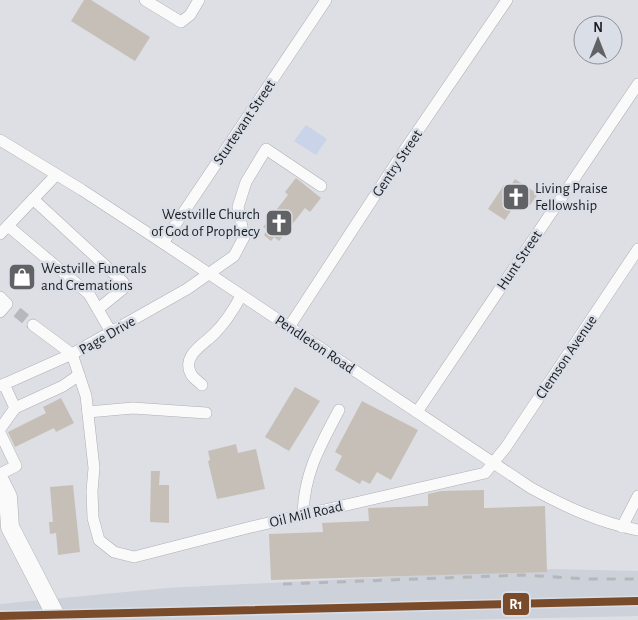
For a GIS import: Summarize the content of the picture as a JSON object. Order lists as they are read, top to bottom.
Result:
{
  "streets": {
    "street": [
      "Sturtevant Street",
      "Gentry Street",
      "Hunt Street",
      "Page Drive",
      "Pendleton Road",
      "Clemson Avenue",
      "Oil Mill Road"
    ]
  },
  "crossings": [
    ["Sturtevant Street", "Pendleton Road"],
    ["Gentry Street", "Pendleton Road"],
    ["Hunt Street", "Pendleton Road"],
    ["Page Drive", "Pendleton Road"],
    ["Pendleton Road", "Clemson Avenue"],
    ["Pendleton Road", "Oil Mill Road"],
    ["Clemson Avenue", "Oil Mill Road"]
  ],
  "places": {
    "church": ["Living Praise Fellowship", "Westville Church of God of Prophecy"],
    "shop": ["Westville Funerals and Cremations"]
  },
  "lines": ["transit line R1"],
  "north": "top"
}
